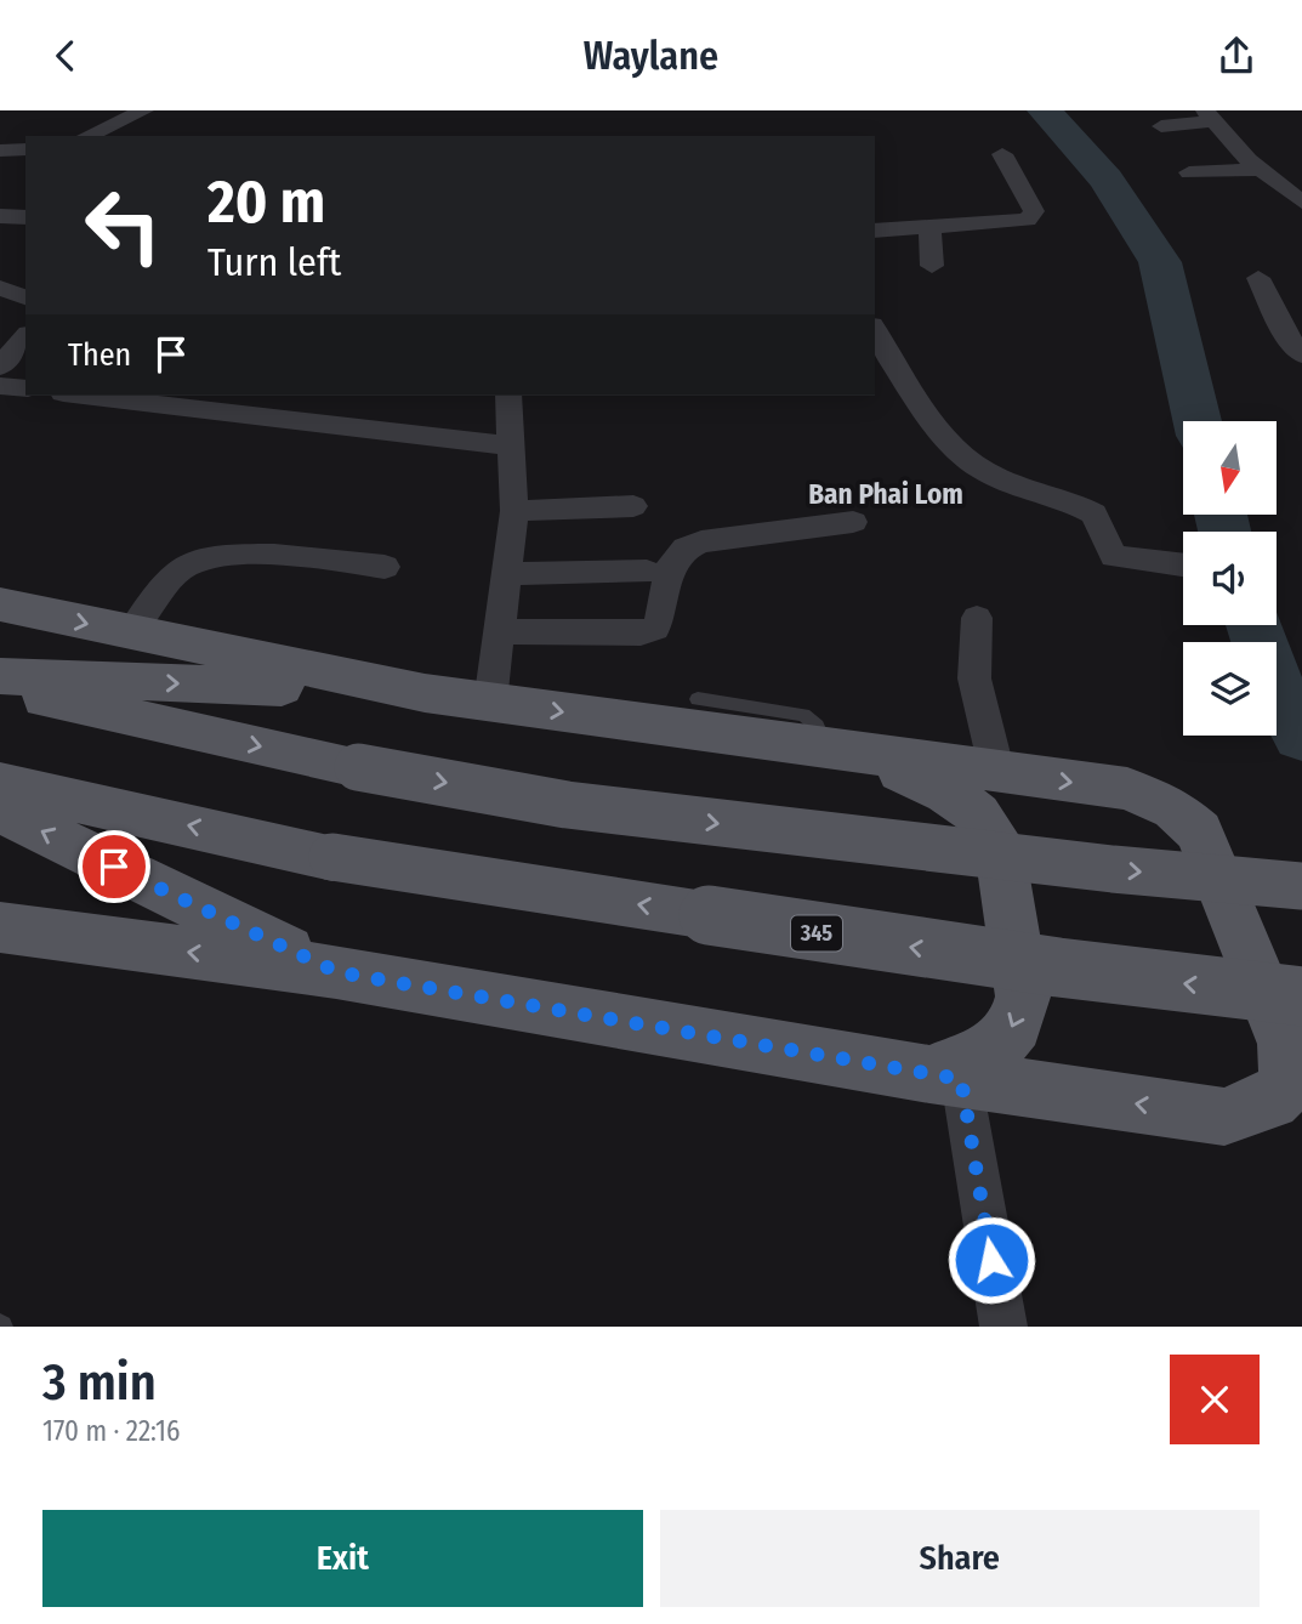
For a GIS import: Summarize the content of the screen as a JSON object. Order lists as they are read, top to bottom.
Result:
{
  "streets": {
    "main road": ["345"]
  },
  "districts": ["Ban Phai Lom"],
  "north": "bottom",
  "page": {
    "header": "Waylane",
    "turn": ["20 m", "Turn left"],
    "then": "Then",
    "heading": ["3 min", "170 m · 22:16"],
    "buttons": ["Exit", "Share"]
  }
}
